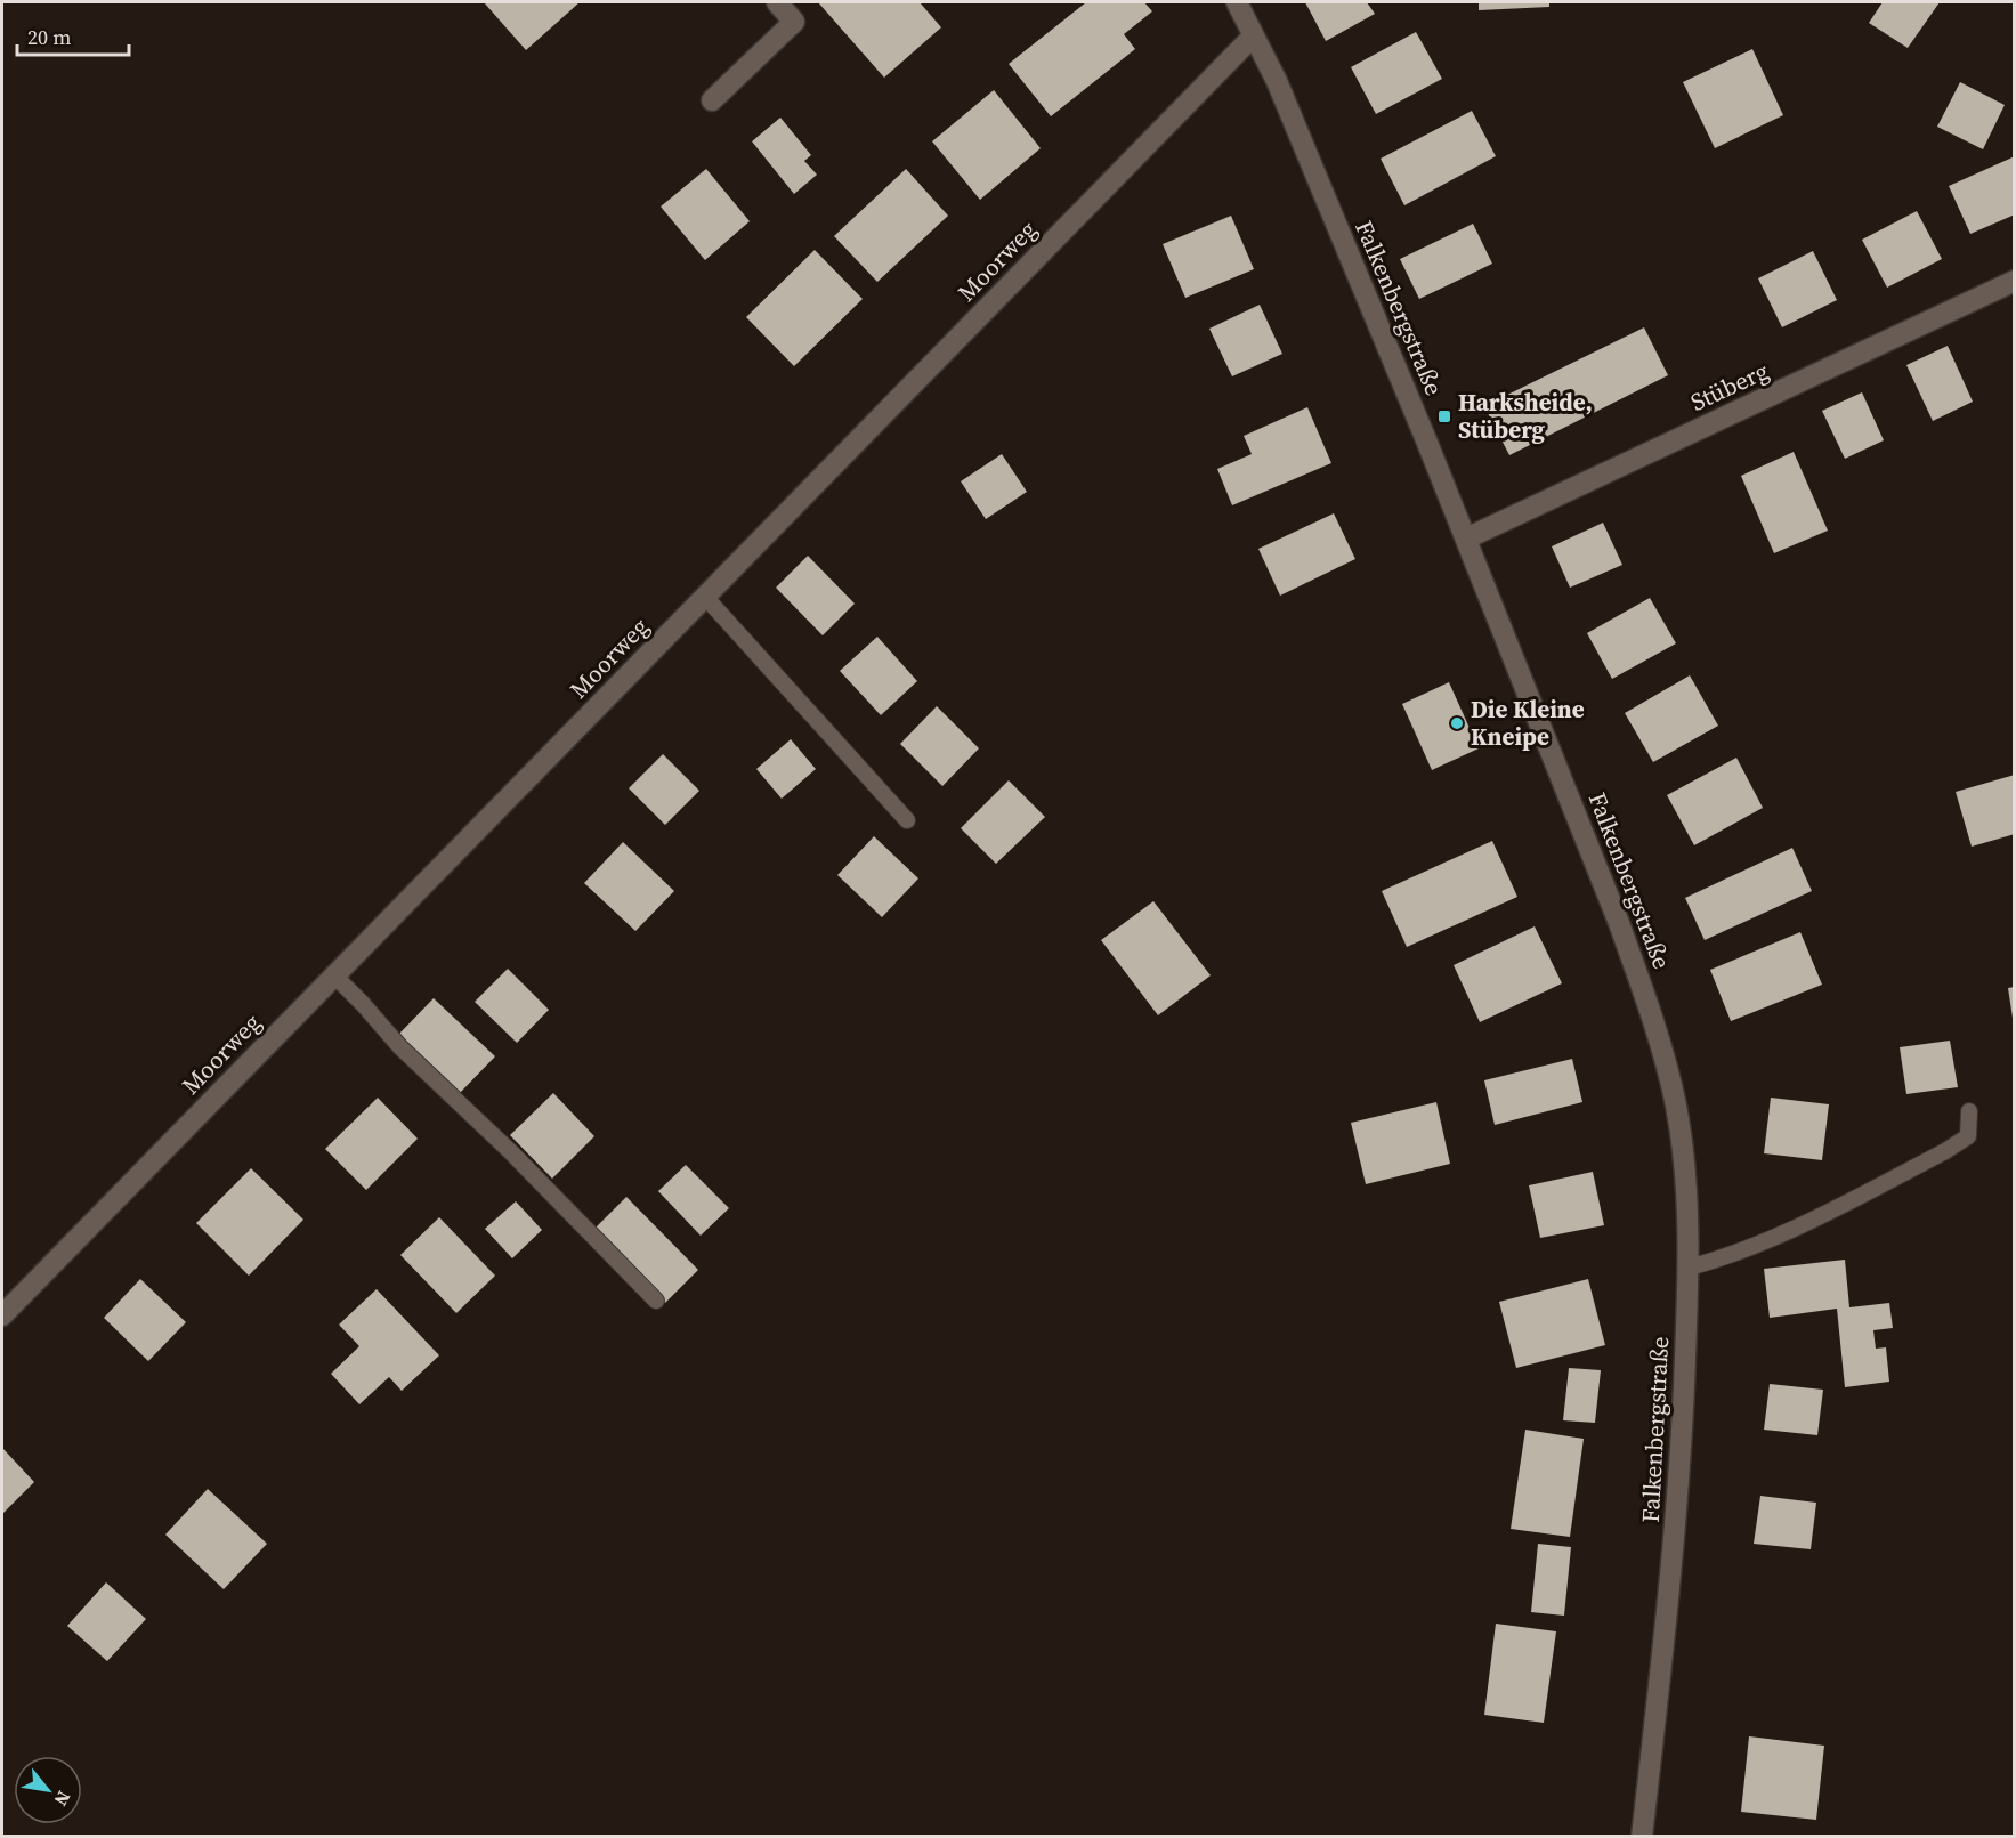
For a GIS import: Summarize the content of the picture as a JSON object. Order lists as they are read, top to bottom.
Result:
{
  "streets": {
    "street": ["Moorweg", "Falkenbergstraße", "Stüberg"]
  },
  "crossings": [
    ["Moorweg", "Falkenbergstraße"],
    ["Falkenbergstraße", "Stüberg"]
  ],
  "places": {
    "transit": ["Harksheide, Stüberg"],
    "other": ["Die Kleine Kneipe"]
  },
  "scale_bar": "20 m",
  "north": "bottom right"
}
